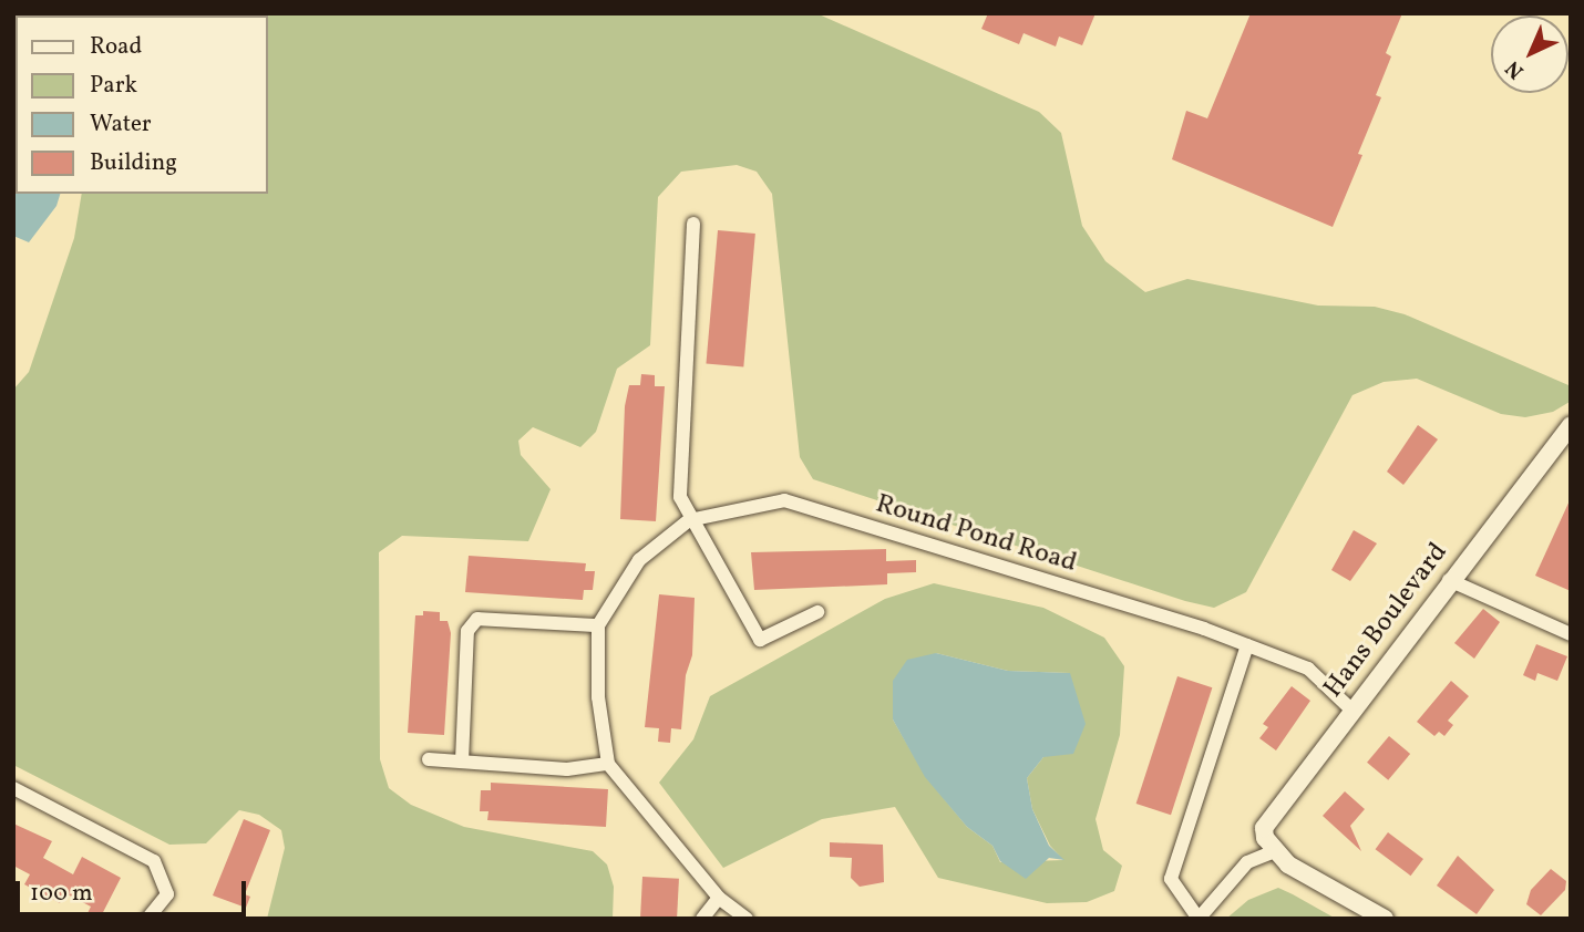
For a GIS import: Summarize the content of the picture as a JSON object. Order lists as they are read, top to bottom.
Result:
{
  "streets": {
    "street": ["Round Pond Road", "Hans Boulevard"]
  },
  "crossings": [
    ["Round Pond Road", "Hans Boulevard"]
  ],
  "legend": [
    "Road",
    "Park",
    "Water",
    "Building"
  ],
  "scale_bar": "100 m",
  "north": "bottom left"
}
